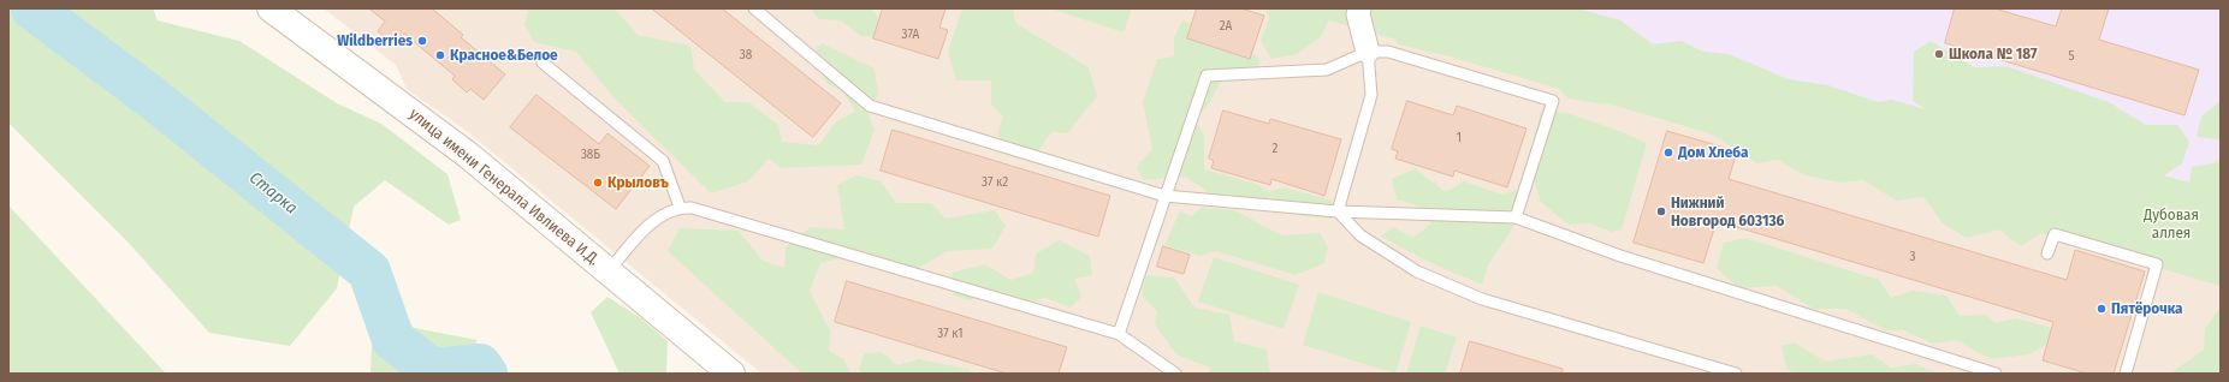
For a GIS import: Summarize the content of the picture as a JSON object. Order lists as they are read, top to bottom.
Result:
{
  "streets": {
    "street": ["улица имени Генерала Ивлиева И.Д."]
  },
  "water": ["Старка"],
  "parks": ["Дубовая аллея"],
  "places": [
    "Wildberries",
    "Школа № 187",
    "Красное&Белое",
    "Дом Хлеба",
    "Крыловъ",
    "Нижний Новгород 603136",
    "Пятёрочка"
  ],
  "house_numbers": [
    "2А",
    "37А",
    "38",
    "5",
    "1",
    "2",
    "38Б",
    "37 к2",
    "3",
    "37 к1"
  ]
}
